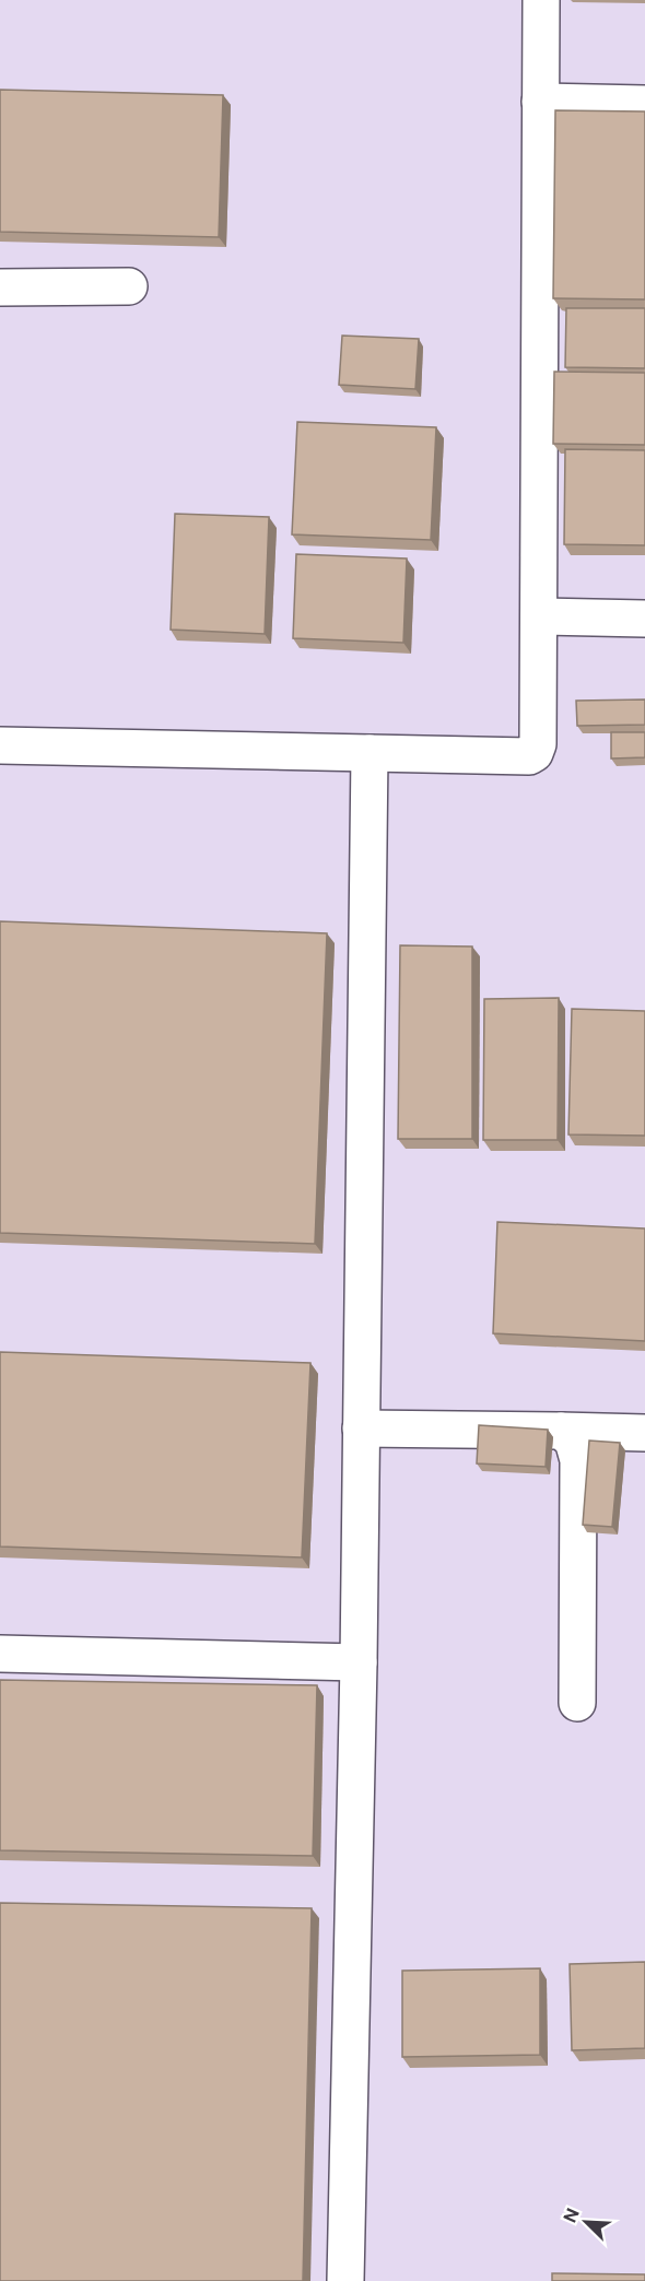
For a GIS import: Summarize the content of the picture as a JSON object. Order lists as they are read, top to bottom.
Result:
{
  "north": "top left"
}
